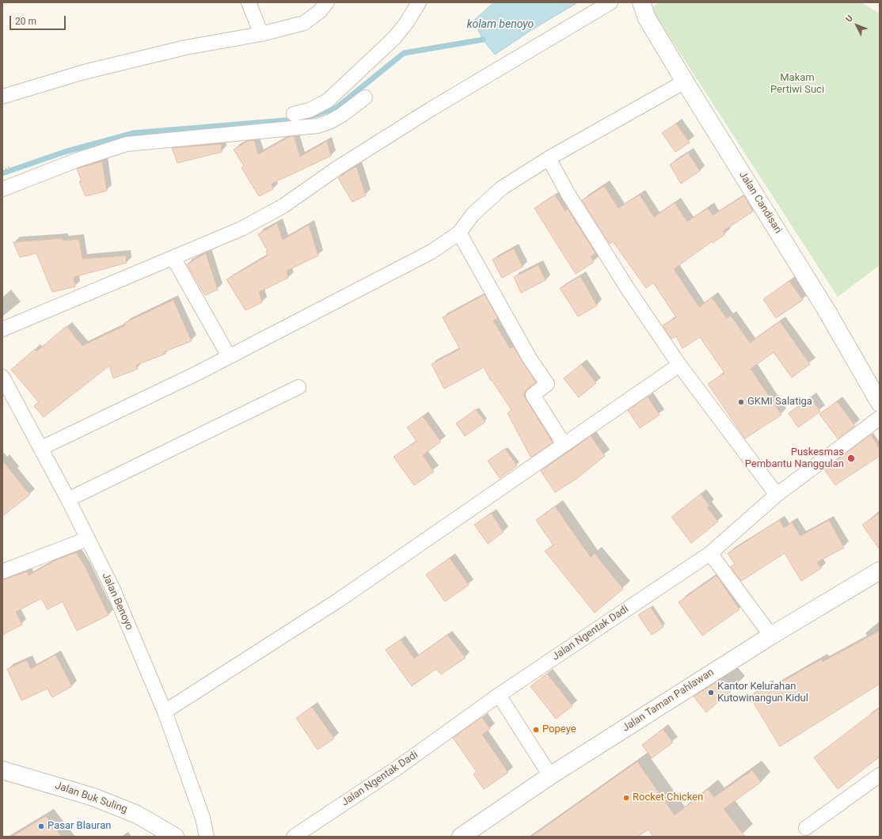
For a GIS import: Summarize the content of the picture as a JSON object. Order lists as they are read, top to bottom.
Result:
{
  "streets": {
    "street": [
      "Jalan Candisari",
      "Jalan Benoyo",
      "Jalan Ngentak Dadi",
      "Jalan Taman Pahlawan",
      "Jalan Buk Suling"
    ]
  },
  "water": ["kolam benoyo"],
  "parks": ["Makam Pertiwi Suci"],
  "places": [
    "GKMI Salatiga",
    "Puskesmas Pembantu Nanggulan",
    "Kantor Kelurahan Kutowinangun Kidul",
    "Popeye",
    "Rocket Chicken",
    "Pasar Blauran"
  ],
  "scale_bar": "20 m",
  "north": "top left"
}
